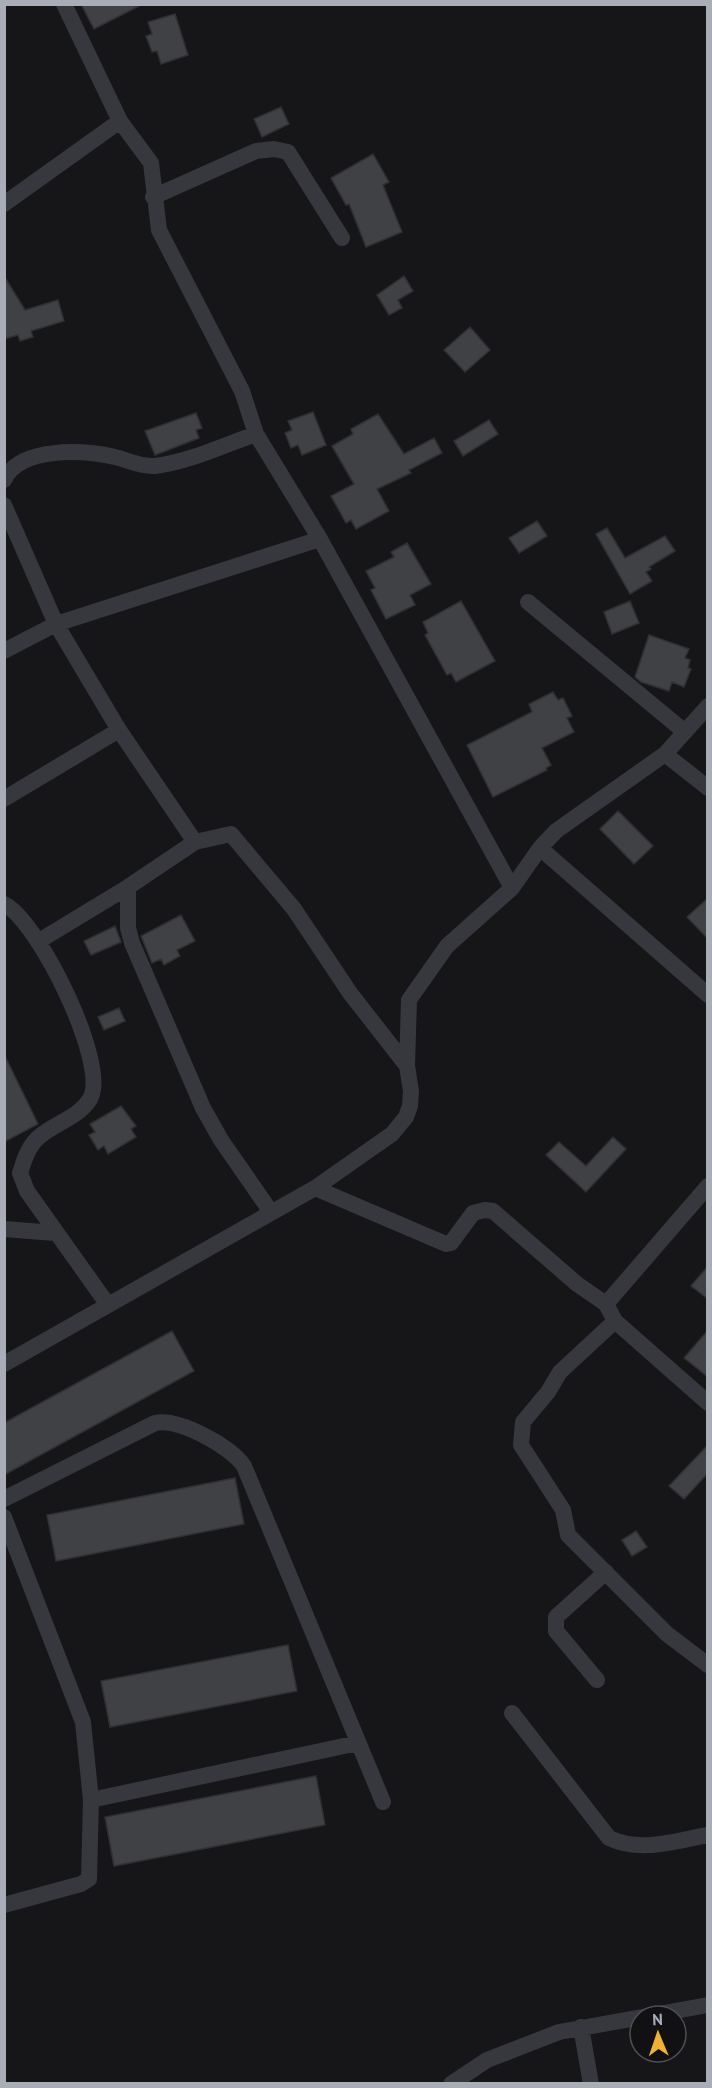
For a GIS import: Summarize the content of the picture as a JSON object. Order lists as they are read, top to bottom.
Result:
{
  "north": "top"
}
